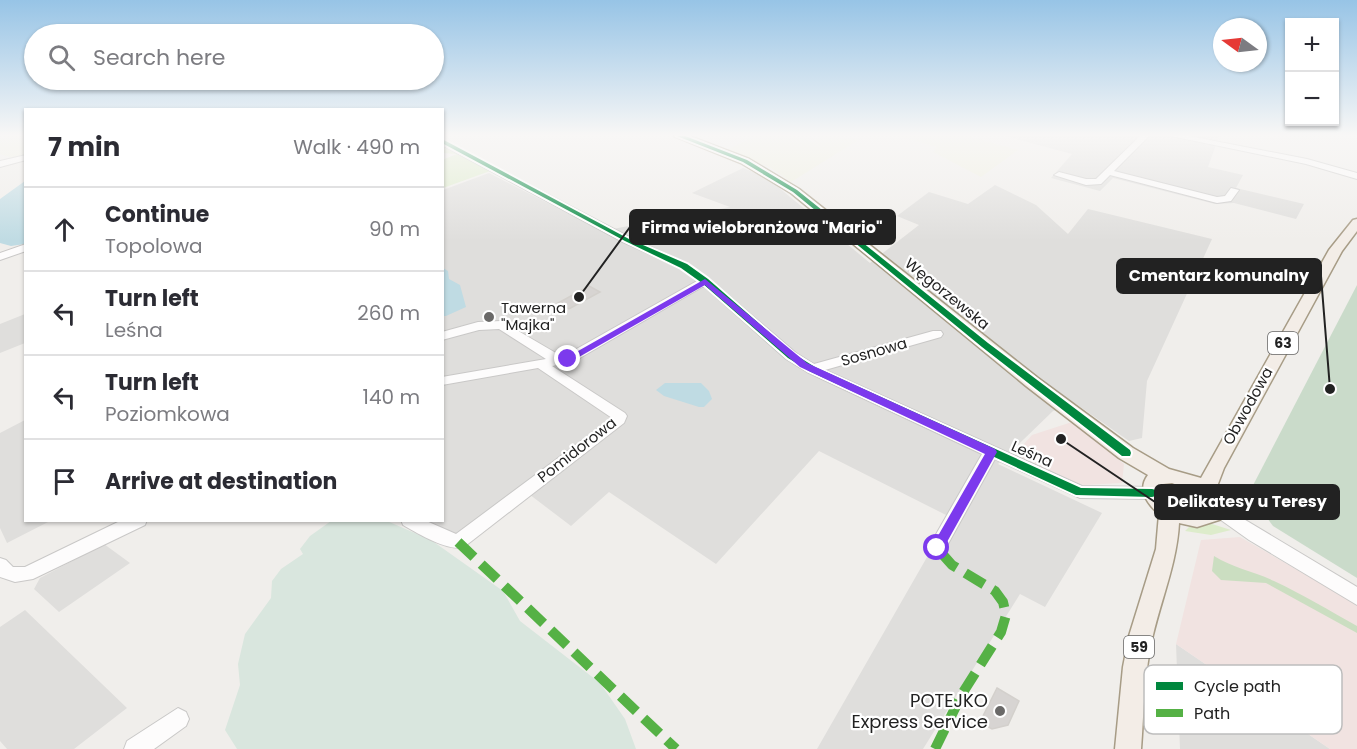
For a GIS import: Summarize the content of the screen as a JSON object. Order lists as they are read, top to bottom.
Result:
{
  "streets": {
    "main road": [
      "Węgorzewska",
      "63",
      "Obwodowa",
      "59"
    ],
    "street": ["Sosnowa", "Pomidorowa", "Leśna"]
  },
  "crossings": [
    ["Węgorzewska", "Leśna"],
    ["Węgorzewska", "59"],
    ["Sosnowa", "Leśna"]
  ],
  "places": [
    "Firma wielobranżowa \"Mario\"",
    "Tawerna \"Majka\"",
    "Cmentarz komunalny",
    "Delikatesy u Teresy",
    "POTEJKO Express Service"
  ],
  "legend": ["Cycle path", "Path"],
  "north": "left",
  "page": {
    "map_buttons": ["+", "−"],
    "search": "Search here",
    "heading": ["7 min", "Walk · 490 m"],
    "list": [
      ["Continue", "Topolowa", "90 m"],
      ["Turn left", "Leśna", "260 m"],
      ["Turn left", "Poziomkowa", "140 m"],
      "Arrive at destination"
    ]
  }
}
